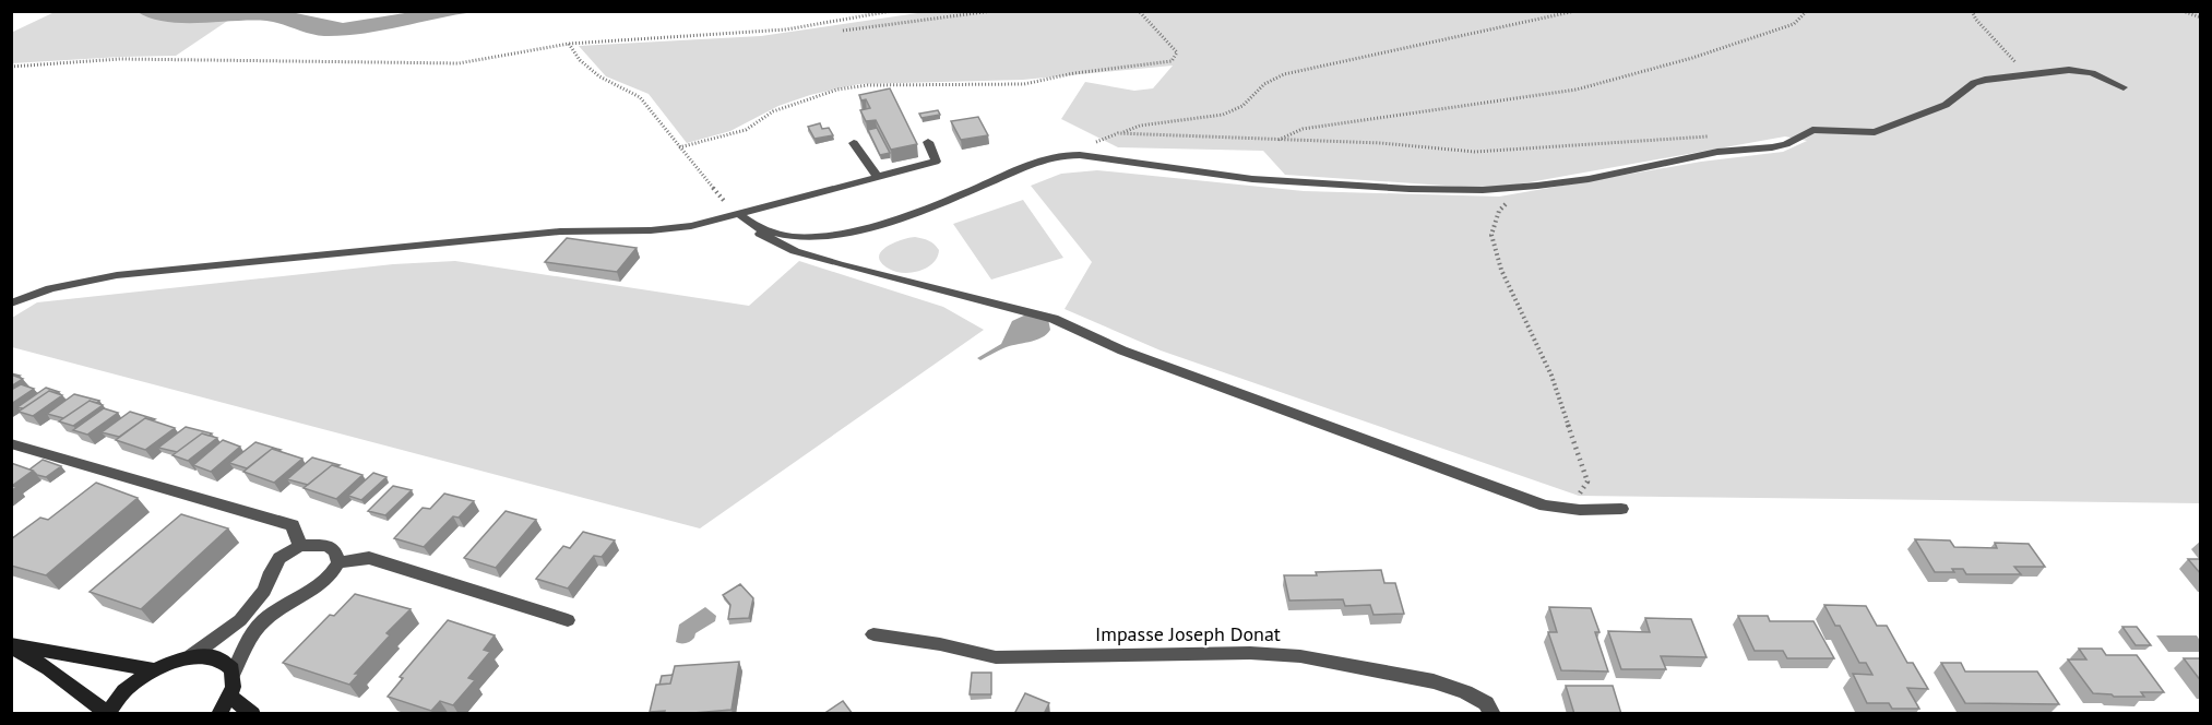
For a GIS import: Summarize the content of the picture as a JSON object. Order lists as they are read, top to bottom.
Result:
{
  "streets": {
    "street": ["Impasse Joseph Donat"]
  }
}
